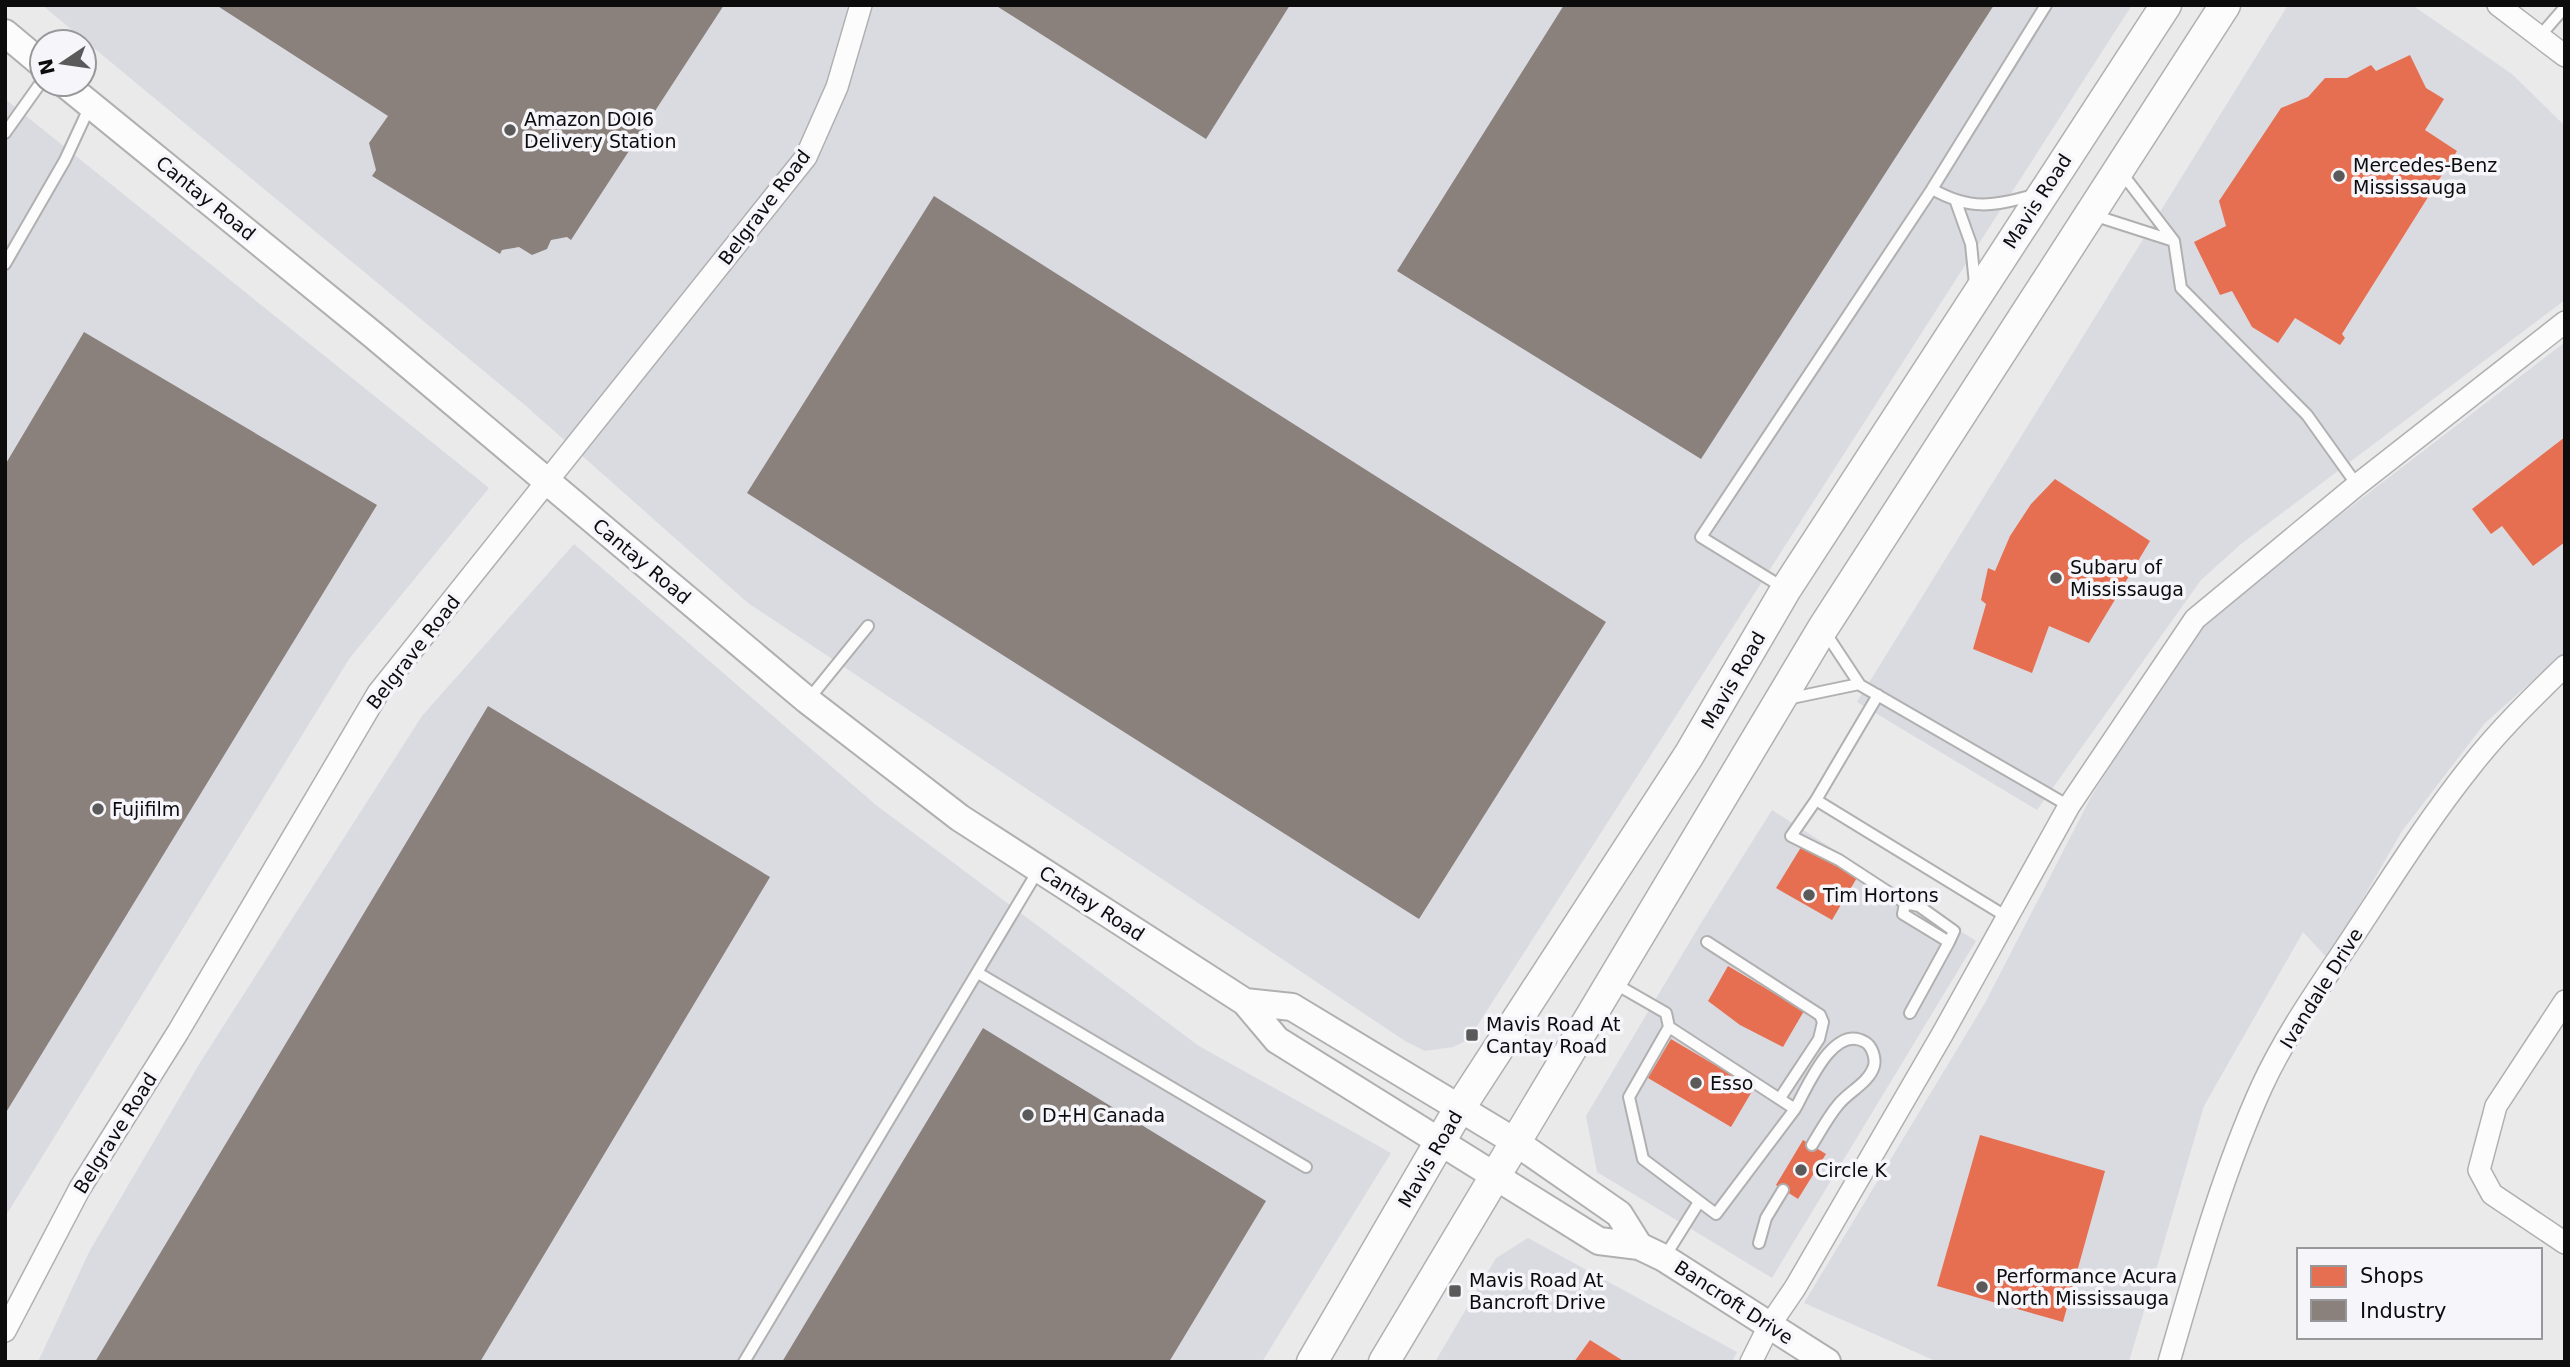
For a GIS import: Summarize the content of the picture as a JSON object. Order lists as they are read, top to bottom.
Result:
{
  "streets": {
    "main road": ["Mavis Road"],
    "street": [
      "Cantay Road",
      "Belgrave Road",
      "Ivandale Drive",
      "Bancroft Drive"
    ]
  },
  "crossings": [
    ["Cantay Road", "Mavis Road"],
    ["Cantay Road", "Belgrave Road"],
    ["Cantay Road", "Bancroft Drive"]
  ],
  "places": {
    "other": [
      "Amazon DOI6 Delivery Station",
      "Mercedes-Benz Mississauga",
      "Subaru of Mississauga",
      "Fujifilm",
      "Tim Hortons",
      "Esso",
      "D+H Canada",
      "Circle K",
      "Performance Acura North Mississauga"
    ],
    "transit": ["Mavis Road At Cantay Road", "Mavis Road At Bancroft Drive"]
  },
  "legend": ["Shops", "Industry"],
  "north": "left"
}
